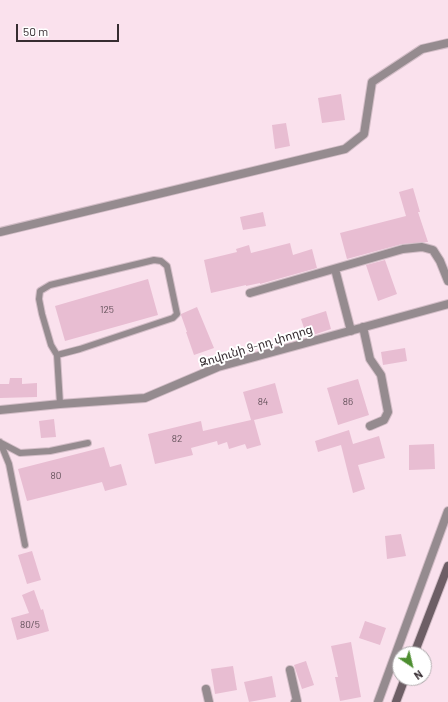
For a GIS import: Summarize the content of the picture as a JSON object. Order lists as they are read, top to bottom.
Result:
{
  "streets": {
    "street": ["Զովունի 9-րդ փողոց"]
  },
  "house_numbers": [
    "125",
    "84",
    "86",
    "82",
    "80",
    "80/5"
  ],
  "scale_bar": "50 m",
  "north": "bottom right"
}
